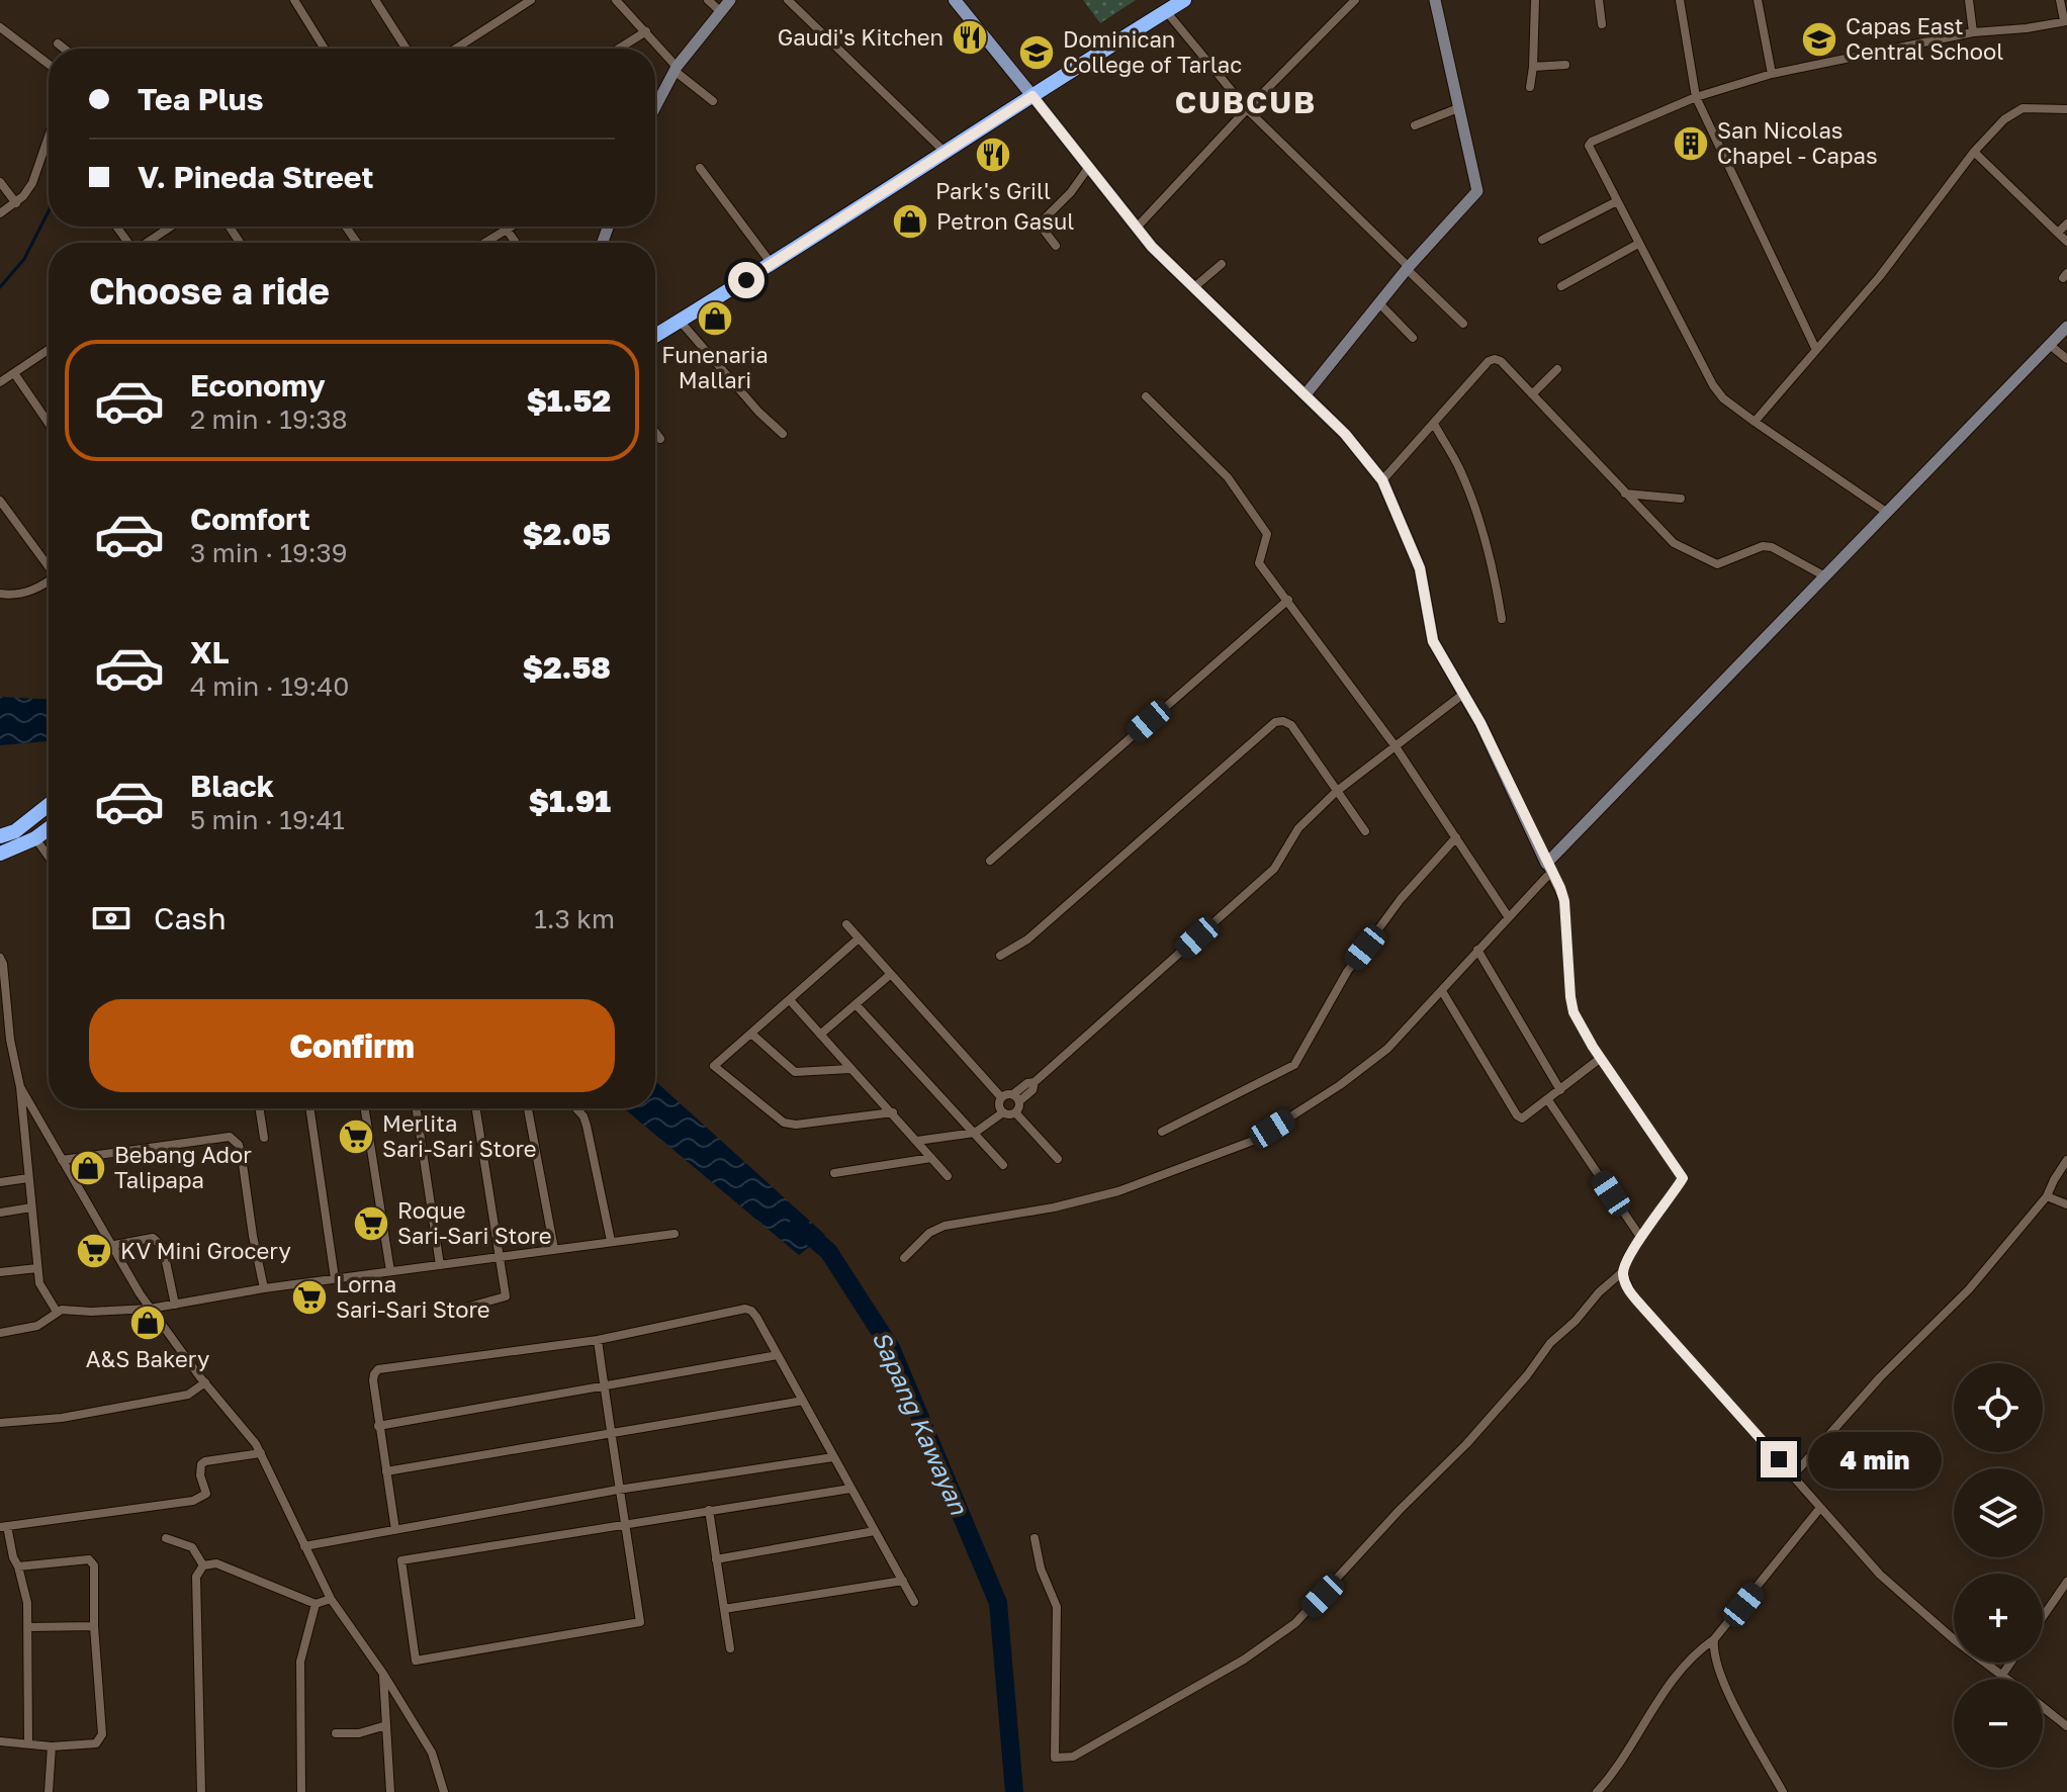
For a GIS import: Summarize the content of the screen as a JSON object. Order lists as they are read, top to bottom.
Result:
{
  "districts": ["CUBCUB"],
  "water": ["Sapang Kawayan"],
  "places": {
    "restaurant": ["Gaudi's Kitchen", "Park's Grill"],
    "school or university": ["Capas East Central School", "Dominican College of Tarlac"],
    "building": ["San Nicolas Chapel - Capas"],
    "shop": [
      "Petron Gasul",
      "Funenaria Mallari",
      "Bebang Ador Talipapa",
      "A&S Bakery"
    ],
    "supermarket": [
      "Merlita Sari-Sari Store",
      "Roque Sari-Sari Store",
      "KV Mini Grocery",
      "Lorna Sari-Sari Store"
    ]
  },
  "page": {
    "banner": ["Tea Plus", "V. Pineda Street"],
    "heading": "Choose a ride",
    "list": [
      {
        "name": "Economy",
        "note": "2 min · 19:38",
        "value": "$1.52"
      },
      {
        "name": "Comfort",
        "note": "3 min · 19:39",
        "value": "$2.05"
      },
      {
        "name": "XL",
        "note": "4 min · 19:40",
        "value": "$2.58"
      },
      {
        "name": "Black",
        "note": "5 min · 19:41",
        "value": "$1.91"
      }
    ],
    "pay": ["Cash", "1.3 km"],
    "buttons": "Confirm",
    "map_buttons": ["+", "−"],
    "bubble": "4 min"
  }
}
